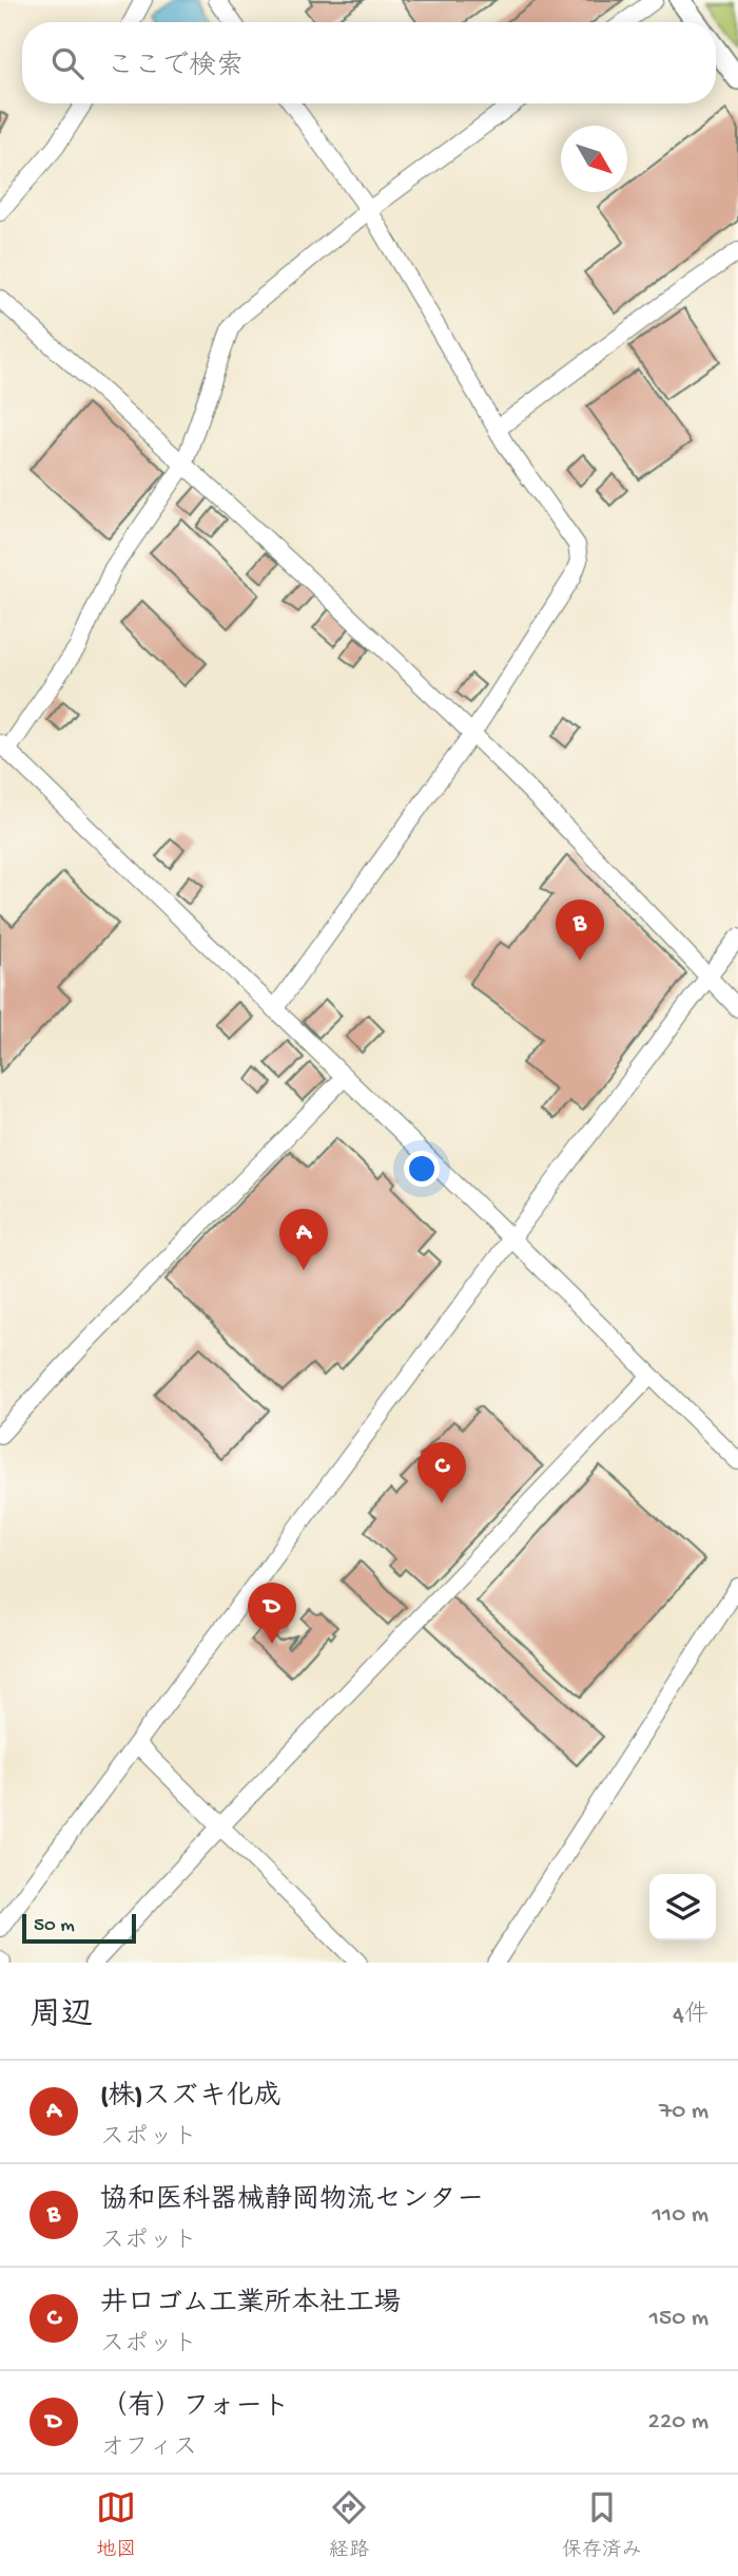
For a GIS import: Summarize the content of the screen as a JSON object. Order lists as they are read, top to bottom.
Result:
{
  "scale_bar": "50 m",
  "north": "bottom right",
  "page": {
    "search": "ここで検索",
    "pins": [
      "B",
      "A",
      "C",
      "D"
    ],
    "scale": "50 m",
    "heading": ["周辺", "4件"],
    "list": [
      {
        "mark": "A",
        "name": "(株)スズキ化成",
        "note": "スポット",
        "value": "70 m"
      },
      {
        "mark": "B",
        "name": "協和医科器械静岡物流センター",
        "note": "スポット",
        "value": "110 m"
      },
      {
        "mark": "C",
        "name": "井口ゴム工業所本社工場",
        "note": "スポット",
        "value": "150 m"
      },
      {
        "mark": "D",
        "name": "（有）フォート",
        "note": "オフィス",
        "value": "220 m"
      }
    ],
    "nav": ["地図", "経路", "保存済み"]
  }
}
